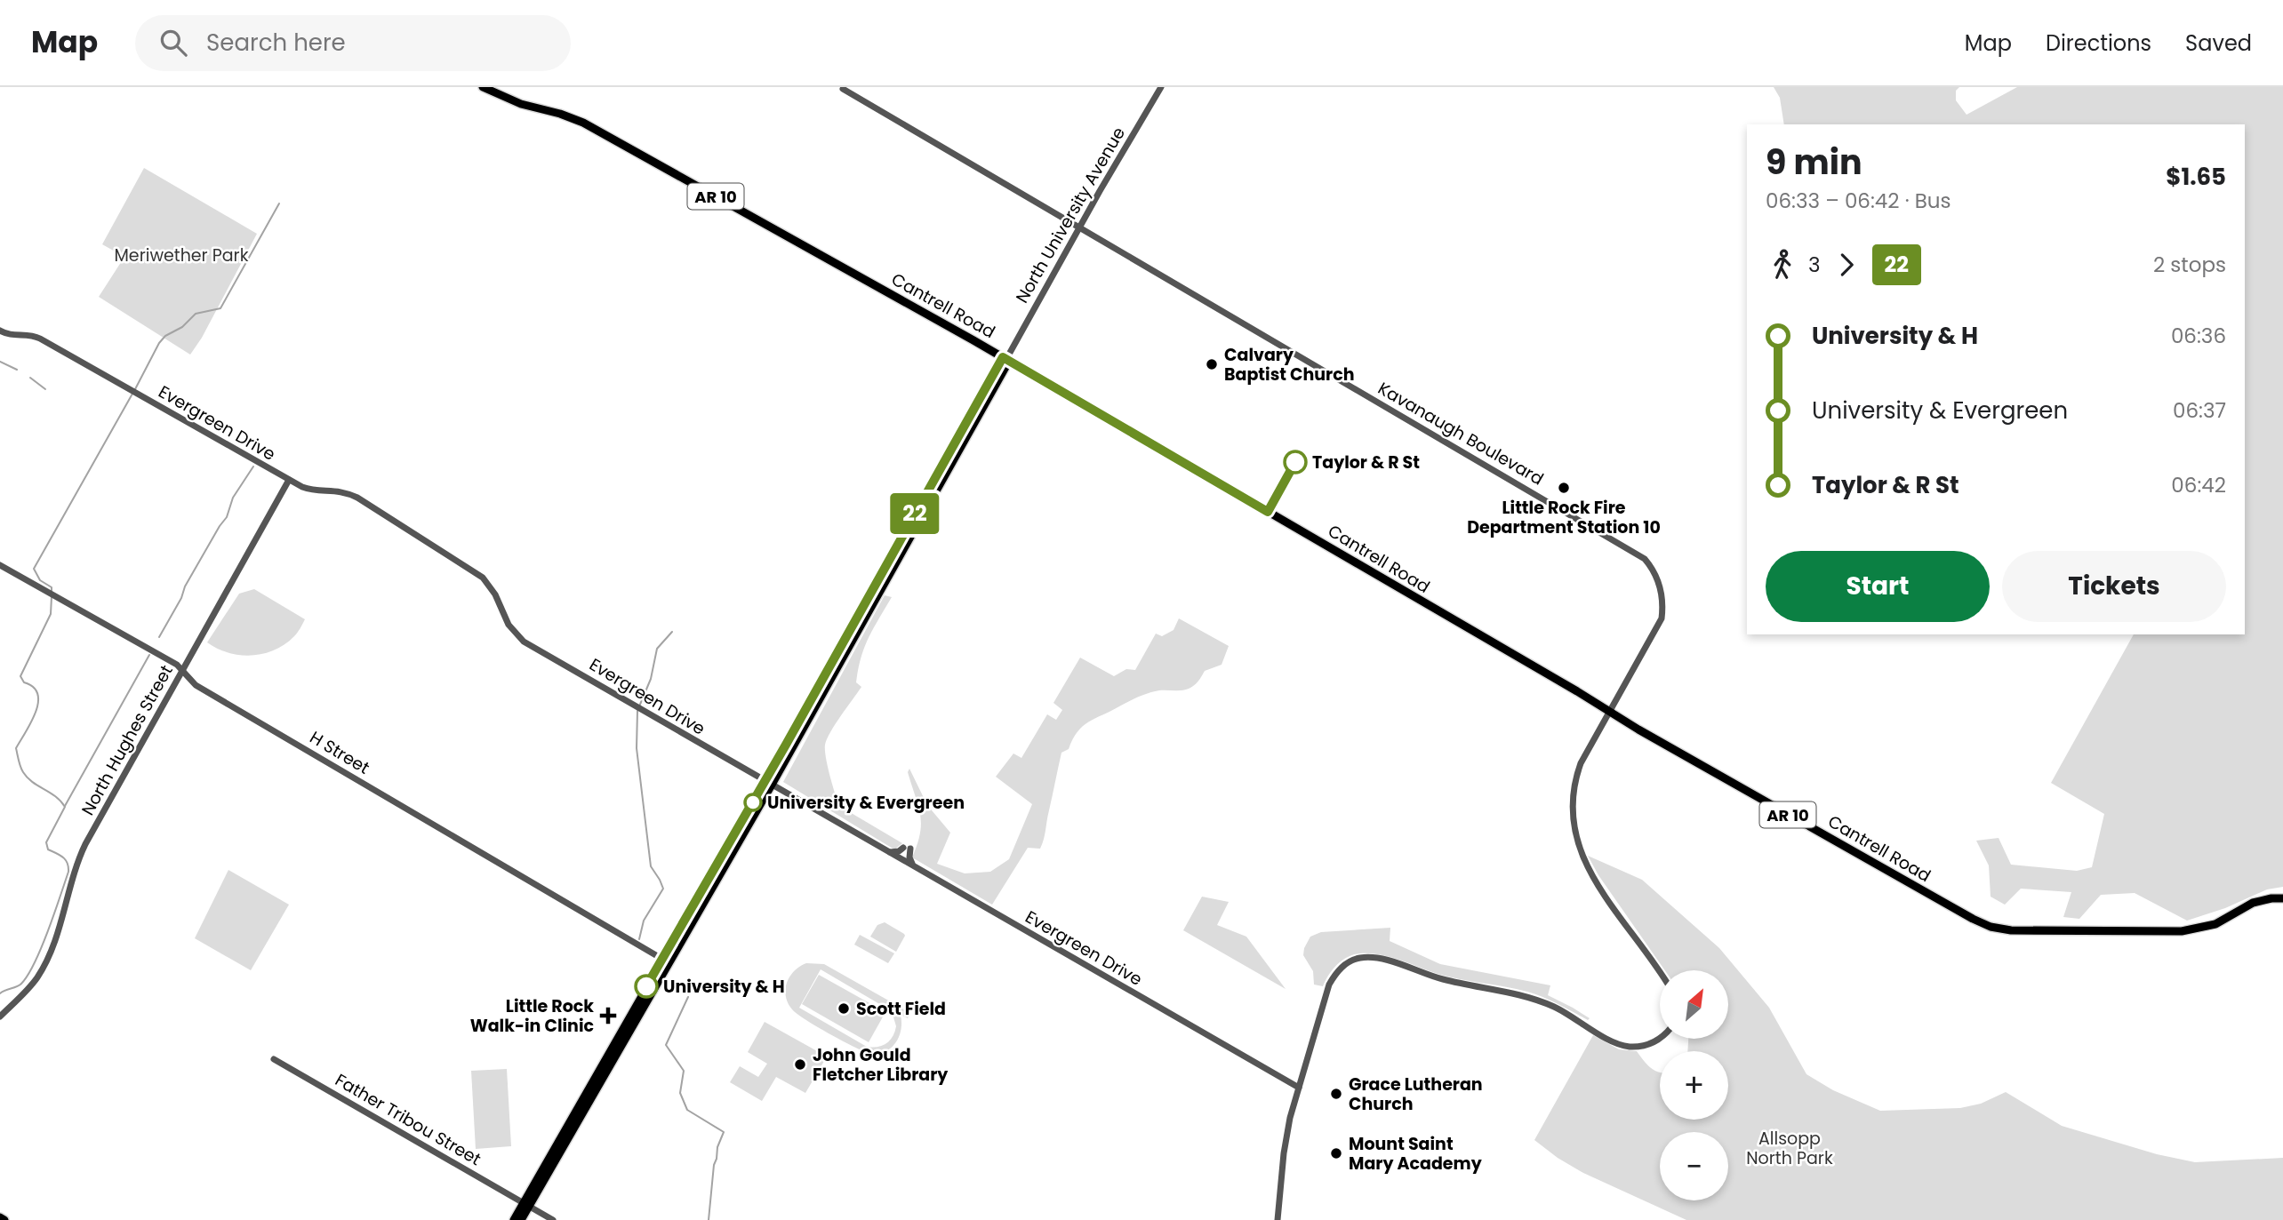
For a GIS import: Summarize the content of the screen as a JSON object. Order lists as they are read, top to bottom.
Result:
{
  "streets": {
    "main road": ["AR 10", "North University Avenue", "Cantrell Road"],
    "street": [
      "Evergreen Drive",
      "Kavanaugh Boulevard",
      "North Hughes Street",
      "H Street",
      "Father Tribou Street"
    ]
  },
  "crossings": [
    ["North University Avenue", "Cantrell Road"],
    ["North University Avenue", "Evergreen Drive"],
    ["North University Avenue", "Kavanaugh Boulevard"],
    ["North University Avenue", "H Street"],
    ["North University Avenue", "Father Tribou Street"],
    ["Cantrell Road", "Kavanaugh Boulevard"],
    ["Evergreen Drive", "North Hughes Street"],
    ["North Hughes Street", "H Street"]
  ],
  "parks": ["Meriwether Park", "Allsopp North Park"],
  "places": {
    "other": [
      "Calvary Baptist Church",
      "Taylor & R St",
      "Little Rock Fire Department Station 10",
      "University & Evergreen",
      "University & H",
      "Scott Field",
      "John Gould Fletcher Library",
      "Grace Lutheran Church",
      "Mount Saint Mary Academy"
    ],
    "health": ["Little Rock Walk-in Clinic"]
  },
  "lines": ["bus line 22"],
  "north": "top right",
  "page": {
    "header": "Map",
    "search": "Search here",
    "nav": ["Map", "Directions", "Saved"],
    "on_map": "22",
    "heading": ["9 min", "06:33 – 06:42 · Bus", "$1.65"],
    "legs": ["3", "22", "2 stops"],
    "list": [
      {
        "name": "University & H",
        "value": "06:36"
      },
      {
        "name": "University & Evergreen",
        "value": "06:37"
      },
      {
        "name": "Taylor & R St",
        "value": "06:42"
      }
    ],
    "buttons": ["Start", "Tickets"],
    "map_buttons": ["+", "−"]
  }
}
